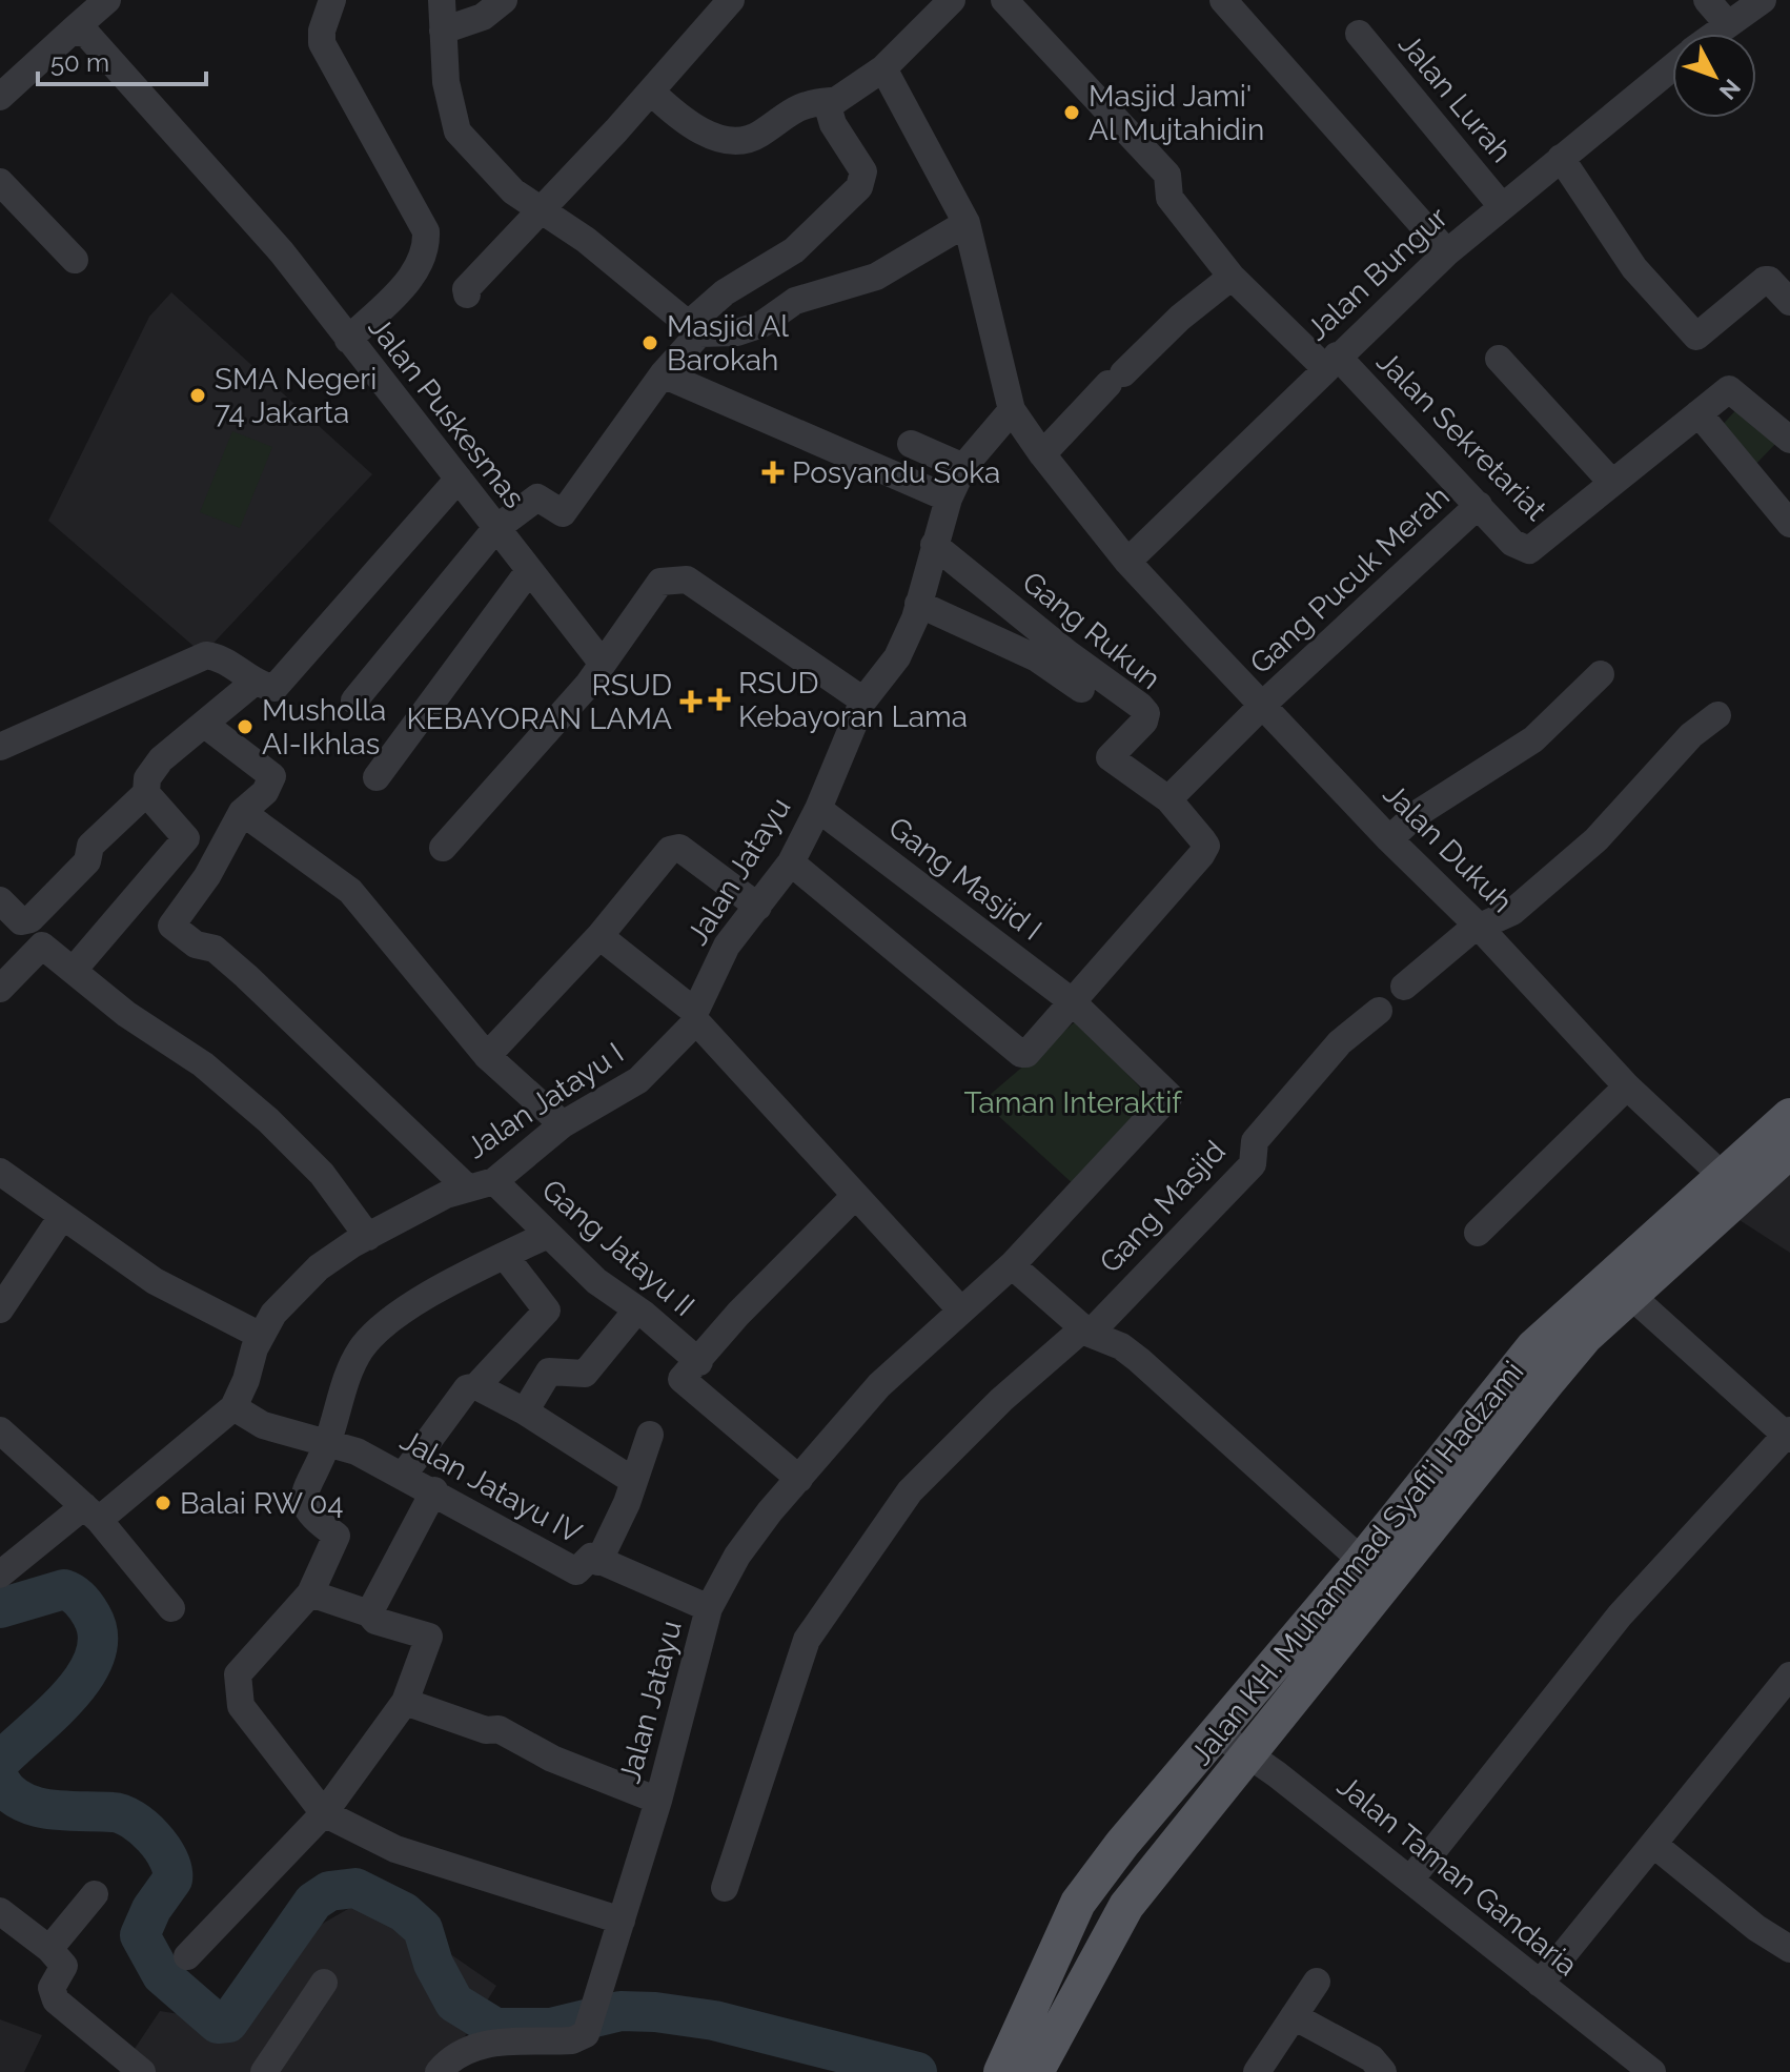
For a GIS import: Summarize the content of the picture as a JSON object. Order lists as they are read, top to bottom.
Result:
{
  "streets": {
    "main road": ["Jalan KH. Muhammad Syafi'i Hadzami"],
    "street": [
      "Jalan Lurah",
      "Jalan Bungur",
      "Jalan Puskesmas",
      "Jalan Sekretariat",
      "Gang Pucuk Merah",
      "Gang Rukun",
      "Jalan Dukuh",
      "Jalan Jatayu",
      "Gang Masjid I",
      "Jalan Jatayu I",
      "Gang Masjid",
      "Gang Jatayu II",
      "Jalan Jatayu IV",
      "Jalan Taman Gandaria"
    ]
  },
  "crossings": [
    ["Jalan Lurah", "Jalan Bungur"],
    ["Jalan Bungur", "Jalan Sekretariat"],
    ["Jalan Bungur", "Jalan Dukuh"],
    ["Jalan Sekretariat", "Gang Pucuk Merah"],
    ["Gang Pucuk Merah", "Jalan Dukuh"],
    ["Gang Rukun", "Jalan Jatayu"],
    ["Jalan Dukuh", "Jalan Jatayu"],
    ["Jalan Dukuh", "Jalan KH. Muhammad Syafi'i Hadzami"],
    ["Jalan Jatayu", "Gang Masjid I"],
    ["Jalan Jatayu", "Jalan Jatayu I"],
    ["Jalan Jatayu", "Gang Jatayu II"],
    ["Jalan Jatayu", "Jalan Jatayu IV"],
    ["Jalan Jatayu I", "Gang Jatayu II"],
    ["Jalan Jatayu I", "Jalan Jatayu IV"],
    ["Jalan KH. Muhammad Syafi'i Hadzami", "Jalan Taman Gandaria"]
  ],
  "parks": ["Taman Interaktif"],
  "places": {
    "other": [
      "Masjid Jami' Al Mujtahidin",
      "Masjid Al Barokah",
      "SMA Negeri 74 Jakarta",
      "Musholla AI-Ikhlas",
      "Balai RW 04"
    ],
    "health": ["Posyandu Soka", "RSUD Kebayoran Lama", "RSUD KEBAYORAN LAMA"]
  },
  "scale_bar": "50 m",
  "north": "bottom right"
}
